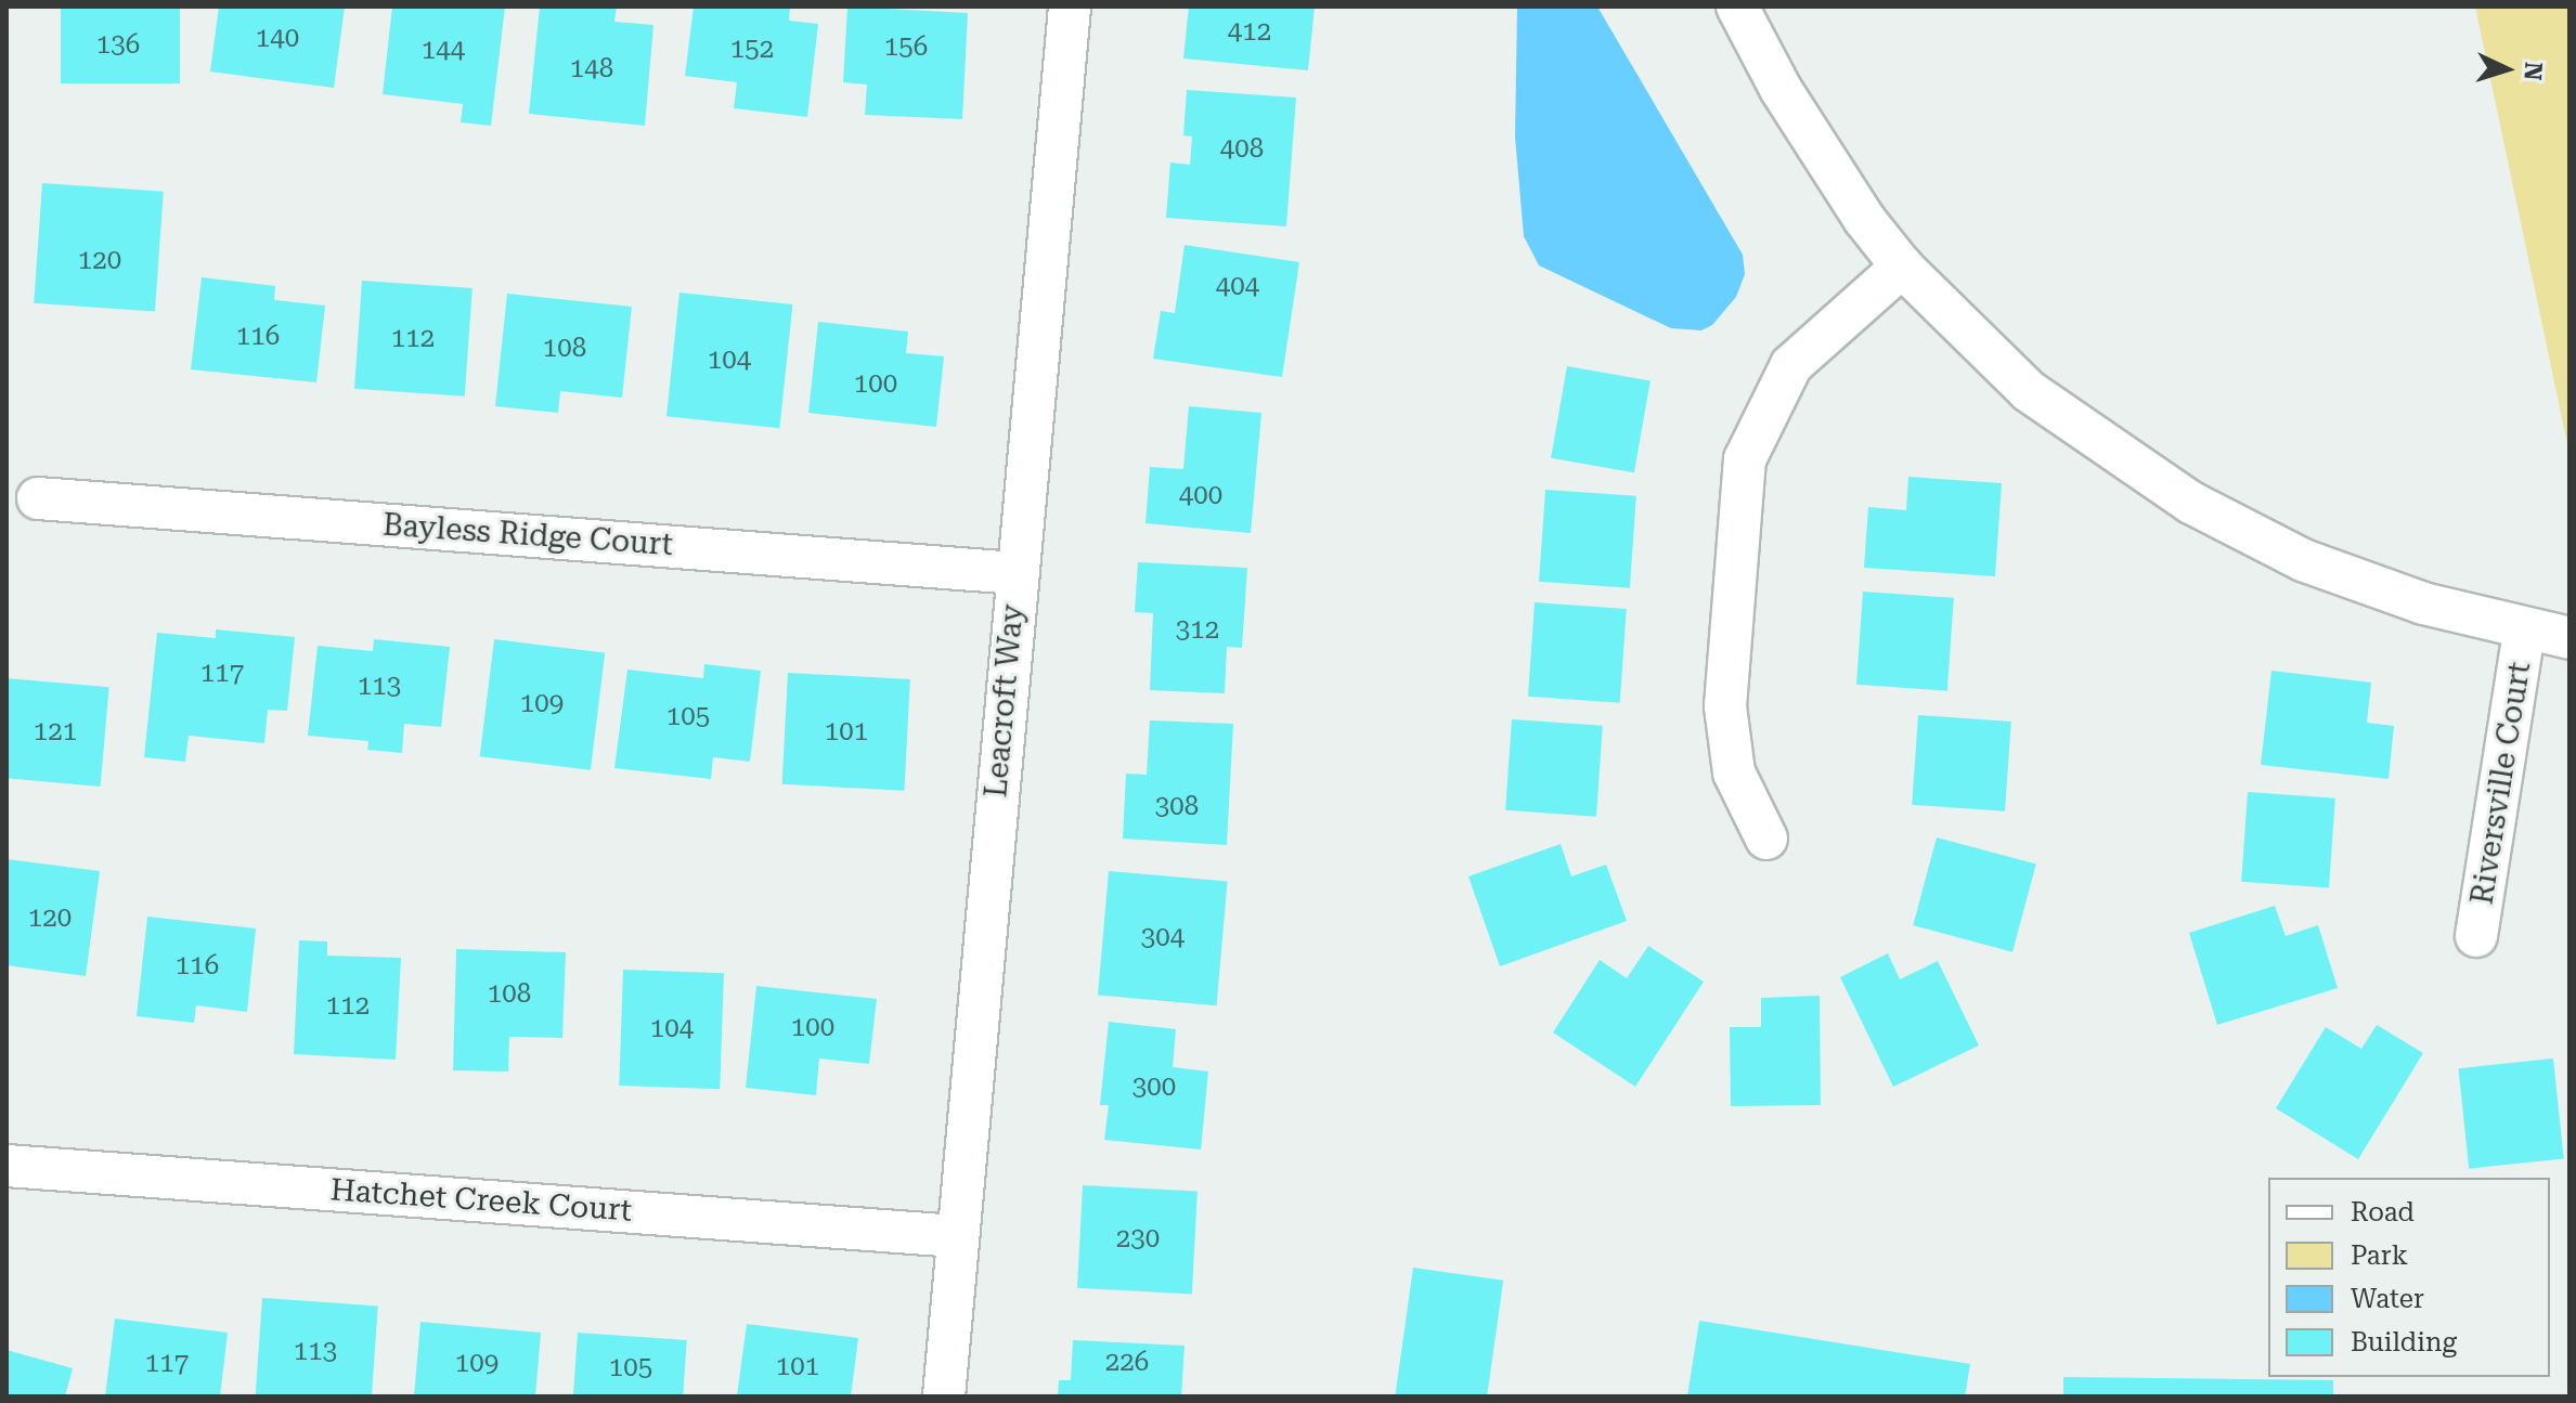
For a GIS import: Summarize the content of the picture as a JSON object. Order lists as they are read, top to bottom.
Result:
{
  "streets": {
    "street": [
      "Bayless Ridge Court",
      "Leacroft Way",
      "Riversville Court",
      "Hatchet Creek Court"
    ]
  },
  "crossings": [
    ["Bayless Ridge Court", "Leacroft Way"],
    ["Leacroft Way", "Hatchet Creek Court"]
  ],
  "house_numbers": [
    "412",
    "140",
    "136",
    "156",
    "152",
    "144",
    "148",
    "408",
    "120",
    "404",
    "116",
    "112",
    "108",
    "104",
    "100",
    "400",
    "312",
    "117",
    "113",
    "109",
    "105",
    "121",
    "101",
    "308",
    "120",
    "304",
    "116",
    "108",
    "112",
    "100",
    "104",
    "300",
    "230",
    "113",
    "226",
    "117",
    "109",
    "101",
    "105"
  ],
  "legend": [
    "Road",
    "Park",
    "Water",
    "Building"
  ],
  "north": "right"
}
